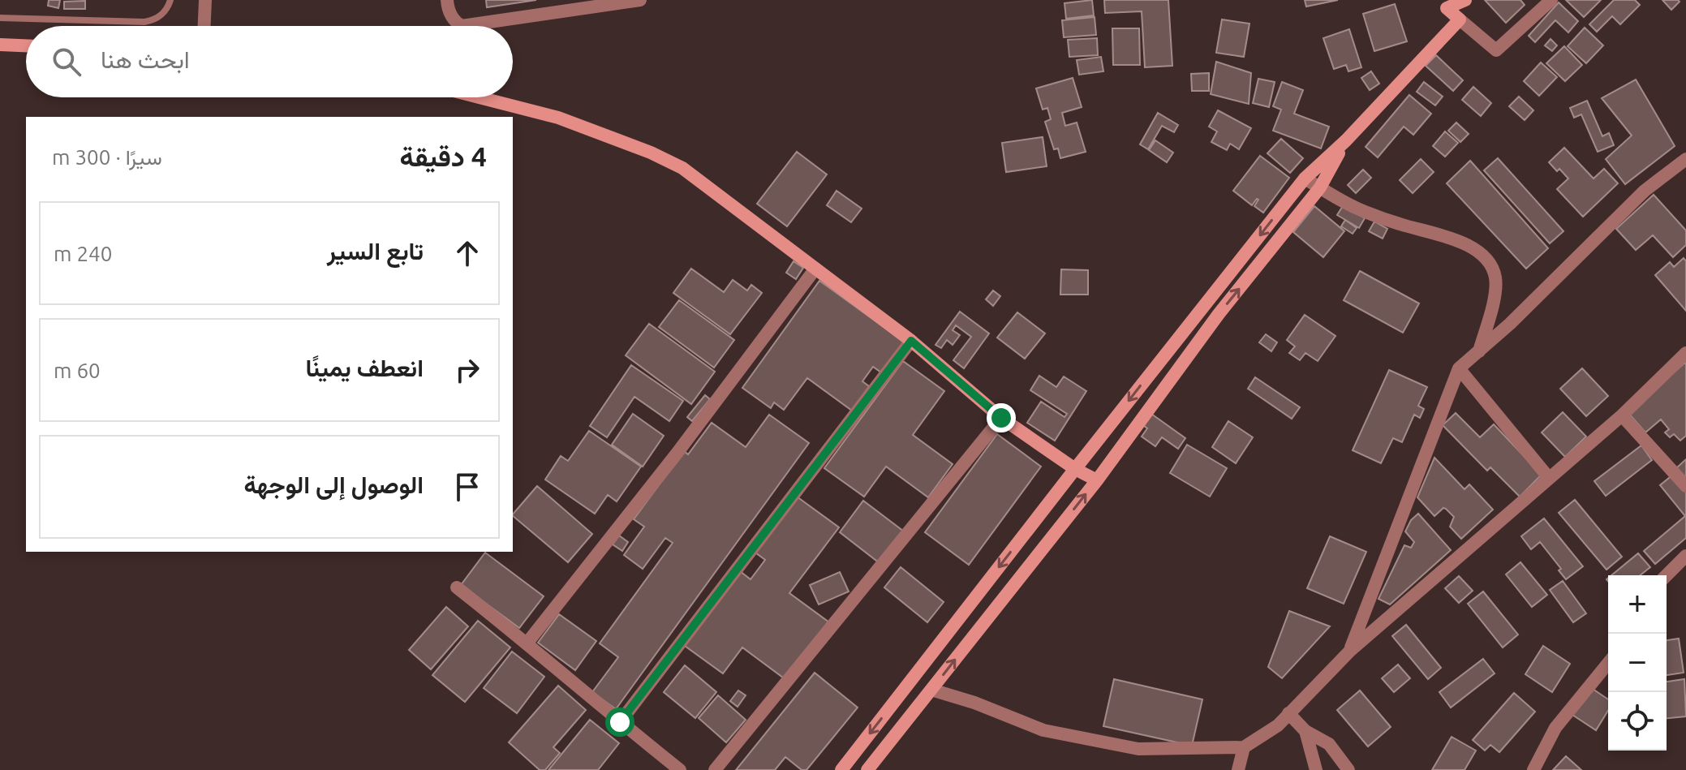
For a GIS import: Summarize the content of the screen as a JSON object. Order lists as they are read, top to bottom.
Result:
{
  "page": {
    "search": "ابحث هنا",
    "heading": ["4 دقيقة", "سيرًا · 300 m"],
    "list": [
      ["تابع السير", "240 m"],
      ["انعطف يمينًا", "60 m"],
      "الوصول إلى الوجهة"
    ],
    "map_buttons": ["+", "−"]
  }
}
